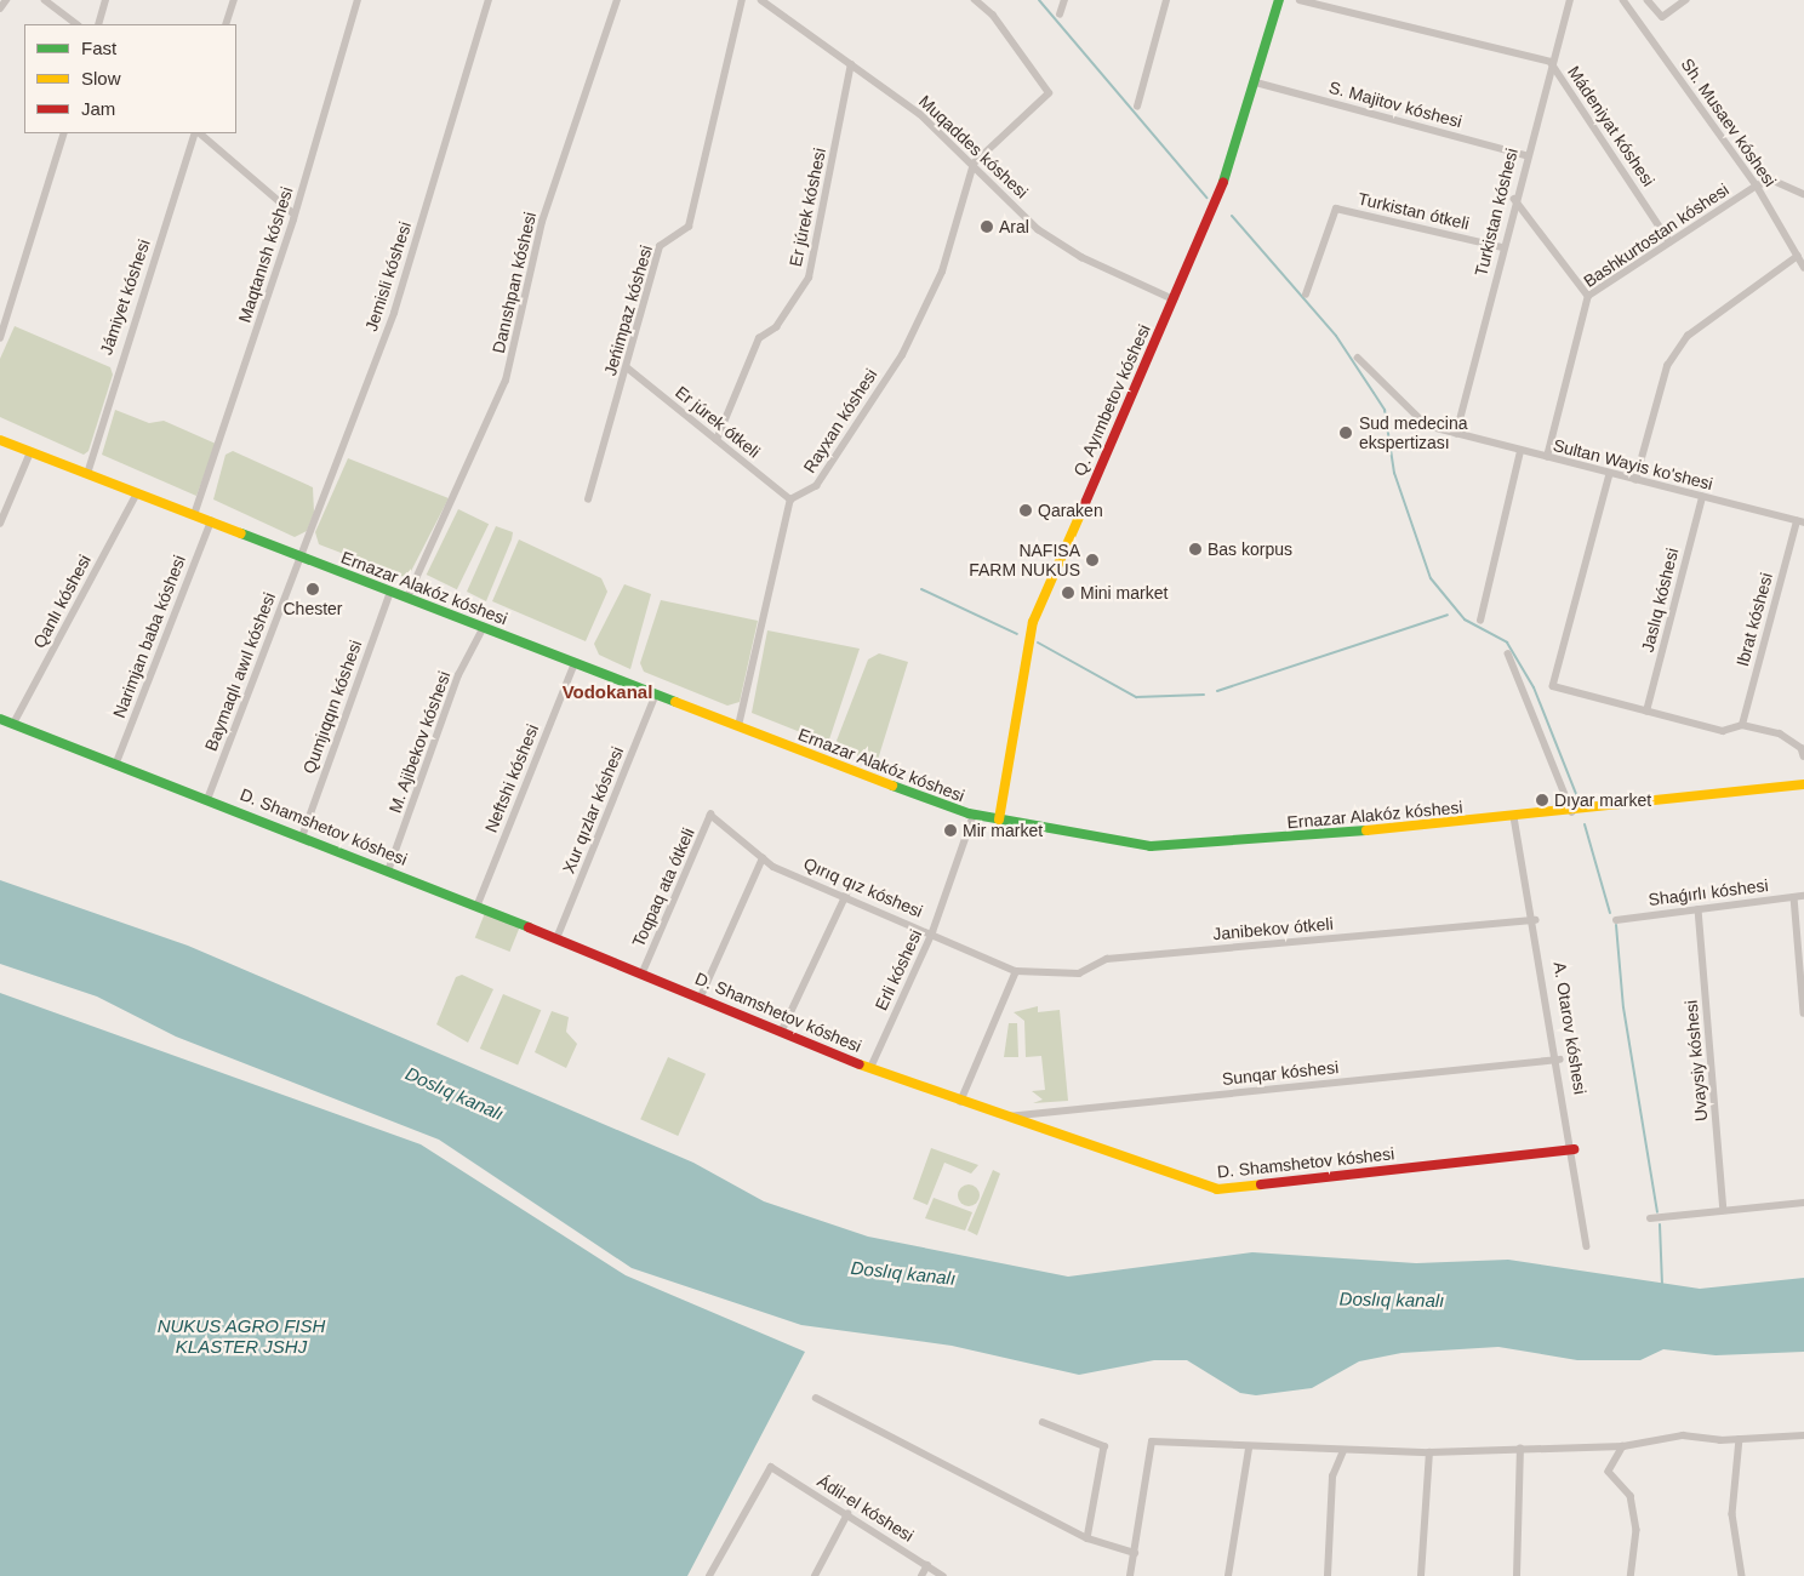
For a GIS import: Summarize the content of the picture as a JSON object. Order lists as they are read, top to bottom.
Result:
{
  "streets": {
    "street": [
      "S. Majitov kóshesi",
      "Sh. Musaev kóshesi",
      "Mádeniyat kóshesi",
      "Muqaddes kóshesi",
      "Er júrek kóshesi",
      "Turkistan ótkeli",
      "Turkistan kóshesi",
      "Bashkurtostan kóshesi",
      "Maqtanısh kóshesi",
      "Jemisli kóshesi",
      "Danıshpan kóshesi",
      "Jámiyet kóshesi",
      "Jeńimpaz kóshesi",
      "Q. Ayımbetov kóshesi",
      "Rayxan kóshesi",
      "Er júrek ótkeli",
      "Sultan Wayis ko'shesi",
      "Ernazar Alakóz kóshesi",
      "Jaslıq kóshesi",
      "Qanlı kóshesi",
      "Ibrat kóshesi",
      "Narimjan baba kóshesi",
      "Baymaqlı awıl kóshesi",
      "Qumjıqqın kóshesi",
      "M. Ajibekov kóshesi",
      "Neftshi kóshesi",
      "Xur qızlar kóshesi",
      "D. Shamshetov kóshesi",
      "Toqpaq ata ótkeli",
      "Qırıq qız kóshesi",
      "Shaǵırlı kóshesi",
      "Janibekov ótkeli",
      "Erli kóshesi",
      "A. Otarov kóshesi",
      "Uvaysiy kóshesi",
      "Sunqar kóshesi",
      "Ádil-el kóshesi"
    ]
  },
  "crossings": [
    ["S. Majitov kóshesi", "Turkistan kóshesi"],
    ["S. Majitov kóshesi", "Q. Ayımbetov kóshesi"],
    ["Sh. Musaev kóshesi", "Bashkurtostan kóshesi"],
    ["Mádeniyat kóshesi", "Turkistan kóshesi"],
    ["Mádeniyat kóshesi", "Bashkurtostan kóshesi"],
    ["Muqaddes kóshesi", "Er júrek kóshesi"],
    ["Muqaddes kóshesi", "Q. Ayımbetov kóshesi"],
    ["Muqaddes kóshesi", "Rayxan kóshesi"],
    ["Er júrek kóshesi", "Er júrek ótkeli"],
    ["Turkistan ótkeli", "Turkistan kóshesi"],
    ["Turkistan kóshesi", "Sultan Wayis ko'shesi"],
    ["Bashkurtostan kóshesi", "Sultan Wayis ko'shesi"],
    ["Maqtanısh kóshesi", "Ernazar Alakóz kóshesi"],
    ["Jemisli kóshesi", "Ernazar Alakóz kóshesi"],
    ["Jemisli kóshesi", "Baymaqlı awıl kóshesi"],
    ["Danıshpan kóshesi", "Ernazar Alakóz kóshesi"],
    ["Jámiyet kóshesi", "Ernazar Alakóz kóshesi"],
    ["Jeńimpaz kóshesi", "Er júrek ótkeli"],
    ["Q. Ayımbetov kóshesi", "Ernazar Alakóz kóshesi"],
    ["Rayxan kóshesi", "Er júrek ótkeli"],
    ["Sultan Wayis ko'shesi", "Jaslıq kóshesi"],
    ["Sultan Wayis ko'shesi", "Ibrat kóshesi"],
    ["Ernazar Alakóz kóshesi", "Qanlı kóshesi"],
    ["Ernazar Alakóz kóshesi", "Narimjan baba kóshesi"],
    ["Ernazar Alakóz kóshesi", "Baymaqlı awıl kóshesi"],
    ["Ernazar Alakóz kóshesi", "Qumjıqqın kóshesi"],
    ["Ernazar Alakóz kóshesi", "M. Ajibekov kóshesi"],
    ["Ernazar Alakóz kóshesi", "Neftshi kóshesi"],
    ["Ernazar Alakóz kóshesi", "Xur qızlar kóshesi"],
    ["Ernazar Alakóz kóshesi", "Erli kóshesi"],
    ["Ernazar Alakóz kóshesi", "A. Otarov kóshesi"],
    ["Qanlı kóshesi", "D. Shamshetov kóshesi"],
    ["Narimjan baba kóshesi", "D. Shamshetov kóshesi"],
    ["Baymaqlı awıl kóshesi", "D. Shamshetov kóshesi"],
    ["Qumjıqqın kóshesi", "D. Shamshetov kóshesi"],
    ["M. Ajibekov kóshesi", "D. Shamshetov kóshesi"],
    ["Neftshi kóshesi", "D. Shamshetov kóshesi"],
    ["Xur qızlar kóshesi", "D. Shamshetov kóshesi"],
    ["D. Shamshetov kóshesi", "Toqpaq ata ótkeli"],
    ["D. Shamshetov kóshesi", "Erli kóshesi"],
    ["D. Shamshetov kóshesi", "A. Otarov kóshesi"],
    ["D. Shamshetov kóshesi", "Sunqar kóshesi"],
    ["Toqpaq ata ótkeli", "Qırıq qız kóshesi"],
    ["Qırıq qız kóshesi", "Janibekov ótkeli"],
    ["Qırıq qız kóshesi", "Erli kóshesi"],
    ["Shaǵırlı kóshesi", "Uvaysiy kóshesi"],
    ["Janibekov ótkeli", "A. Otarov kóshesi"],
    ["A. Otarov kóshesi", "Sunqar kóshesi"]
  ],
  "districts": ["Vodokanal"],
  "water": ["Doslıq kanalı", "NUKUS AGRO FISH KLASTER JSHJ"],
  "places": [
    "Aral",
    "Sud medecina ekspertizası",
    "Qaraken",
    "Bas korpus",
    "NAFISA FARM NUKUS",
    "Chester",
    "Mini market",
    "Dıyar market",
    "Mir market"
  ],
  "legend": ["Fast", "Slow", "Jam"]
}
